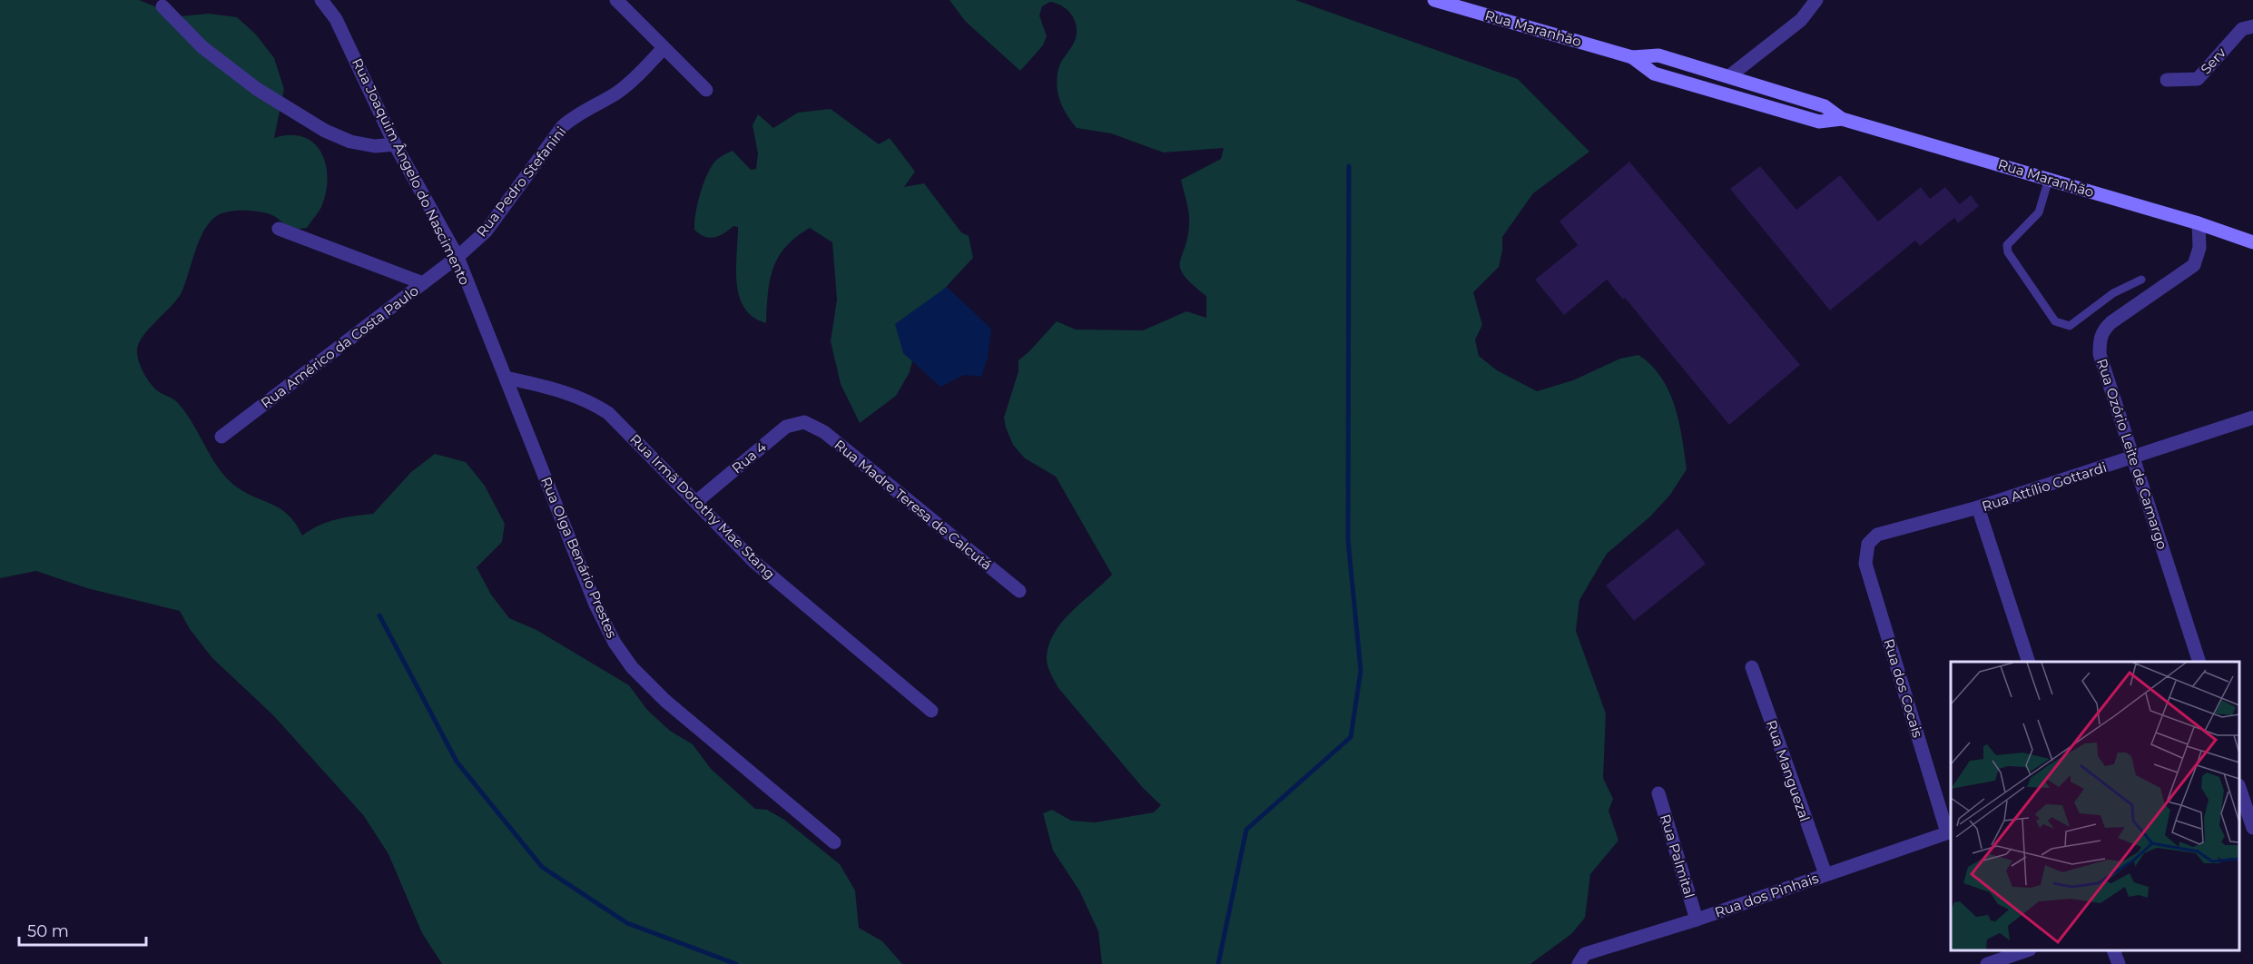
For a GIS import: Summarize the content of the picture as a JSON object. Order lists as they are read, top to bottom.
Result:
{
  "streets": {
    "street": [
      "Rua Maranhão",
      "Serv",
      "Rua Joaquim Ângelo do Nascimento",
      "Rua Pedro Stefanini",
      "Rua Américo da Costa Paulo",
      "Rua Ozório Leite de Camargo",
      "Rua 4",
      "Rua Attílio Gottardi",
      "Rua Madre Teresa de Calcutá",
      "Rua Irmã Dorothy Mae Stang",
      "Rua Olga Benário Prestes",
      "Rua dos Cocais",
      "Rua Manguezal",
      "Rua Palmital",
      "Rua dos Pinhais"
    ]
  },
  "crossings": [
    ["Rua Maranhão", "Rua Ozório Leite de Camargo"],
    ["Rua Joaquim Ângelo do Nascimento", "Rua Pedro Stefanini"],
    ["Rua Joaquim Ângelo do Nascimento", "Rua Américo da Costa Paulo"],
    ["Rua Joaquim Ângelo do Nascimento", "Rua Irmã Dorothy Mae Stang"],
    ["Rua Joaquim Ângelo do Nascimento", "Rua Olga Benário Prestes"],
    ["Rua Pedro Stefanini", "Rua Américo da Costa Paulo"],
    ["Rua Ozório Leite de Camargo", "Rua Attílio Gottardi"],
    ["Rua 4", "Rua Madre Teresa de Calcutá"],
    ["Rua 4", "Rua Irmã Dorothy Mae Stang"],
    ["Rua Attílio Gottardi", "Rua dos Cocais"],
    ["Rua Irmã Dorothy Mae Stang", "Rua Olga Benário Prestes"],
    ["Rua dos Cocais", "Rua dos Pinhais"],
    ["Rua Manguezal", "Rua dos Pinhais"],
    ["Rua Palmital", "Rua dos Pinhais"]
  ],
  "scale_bar": "50 m"
}
